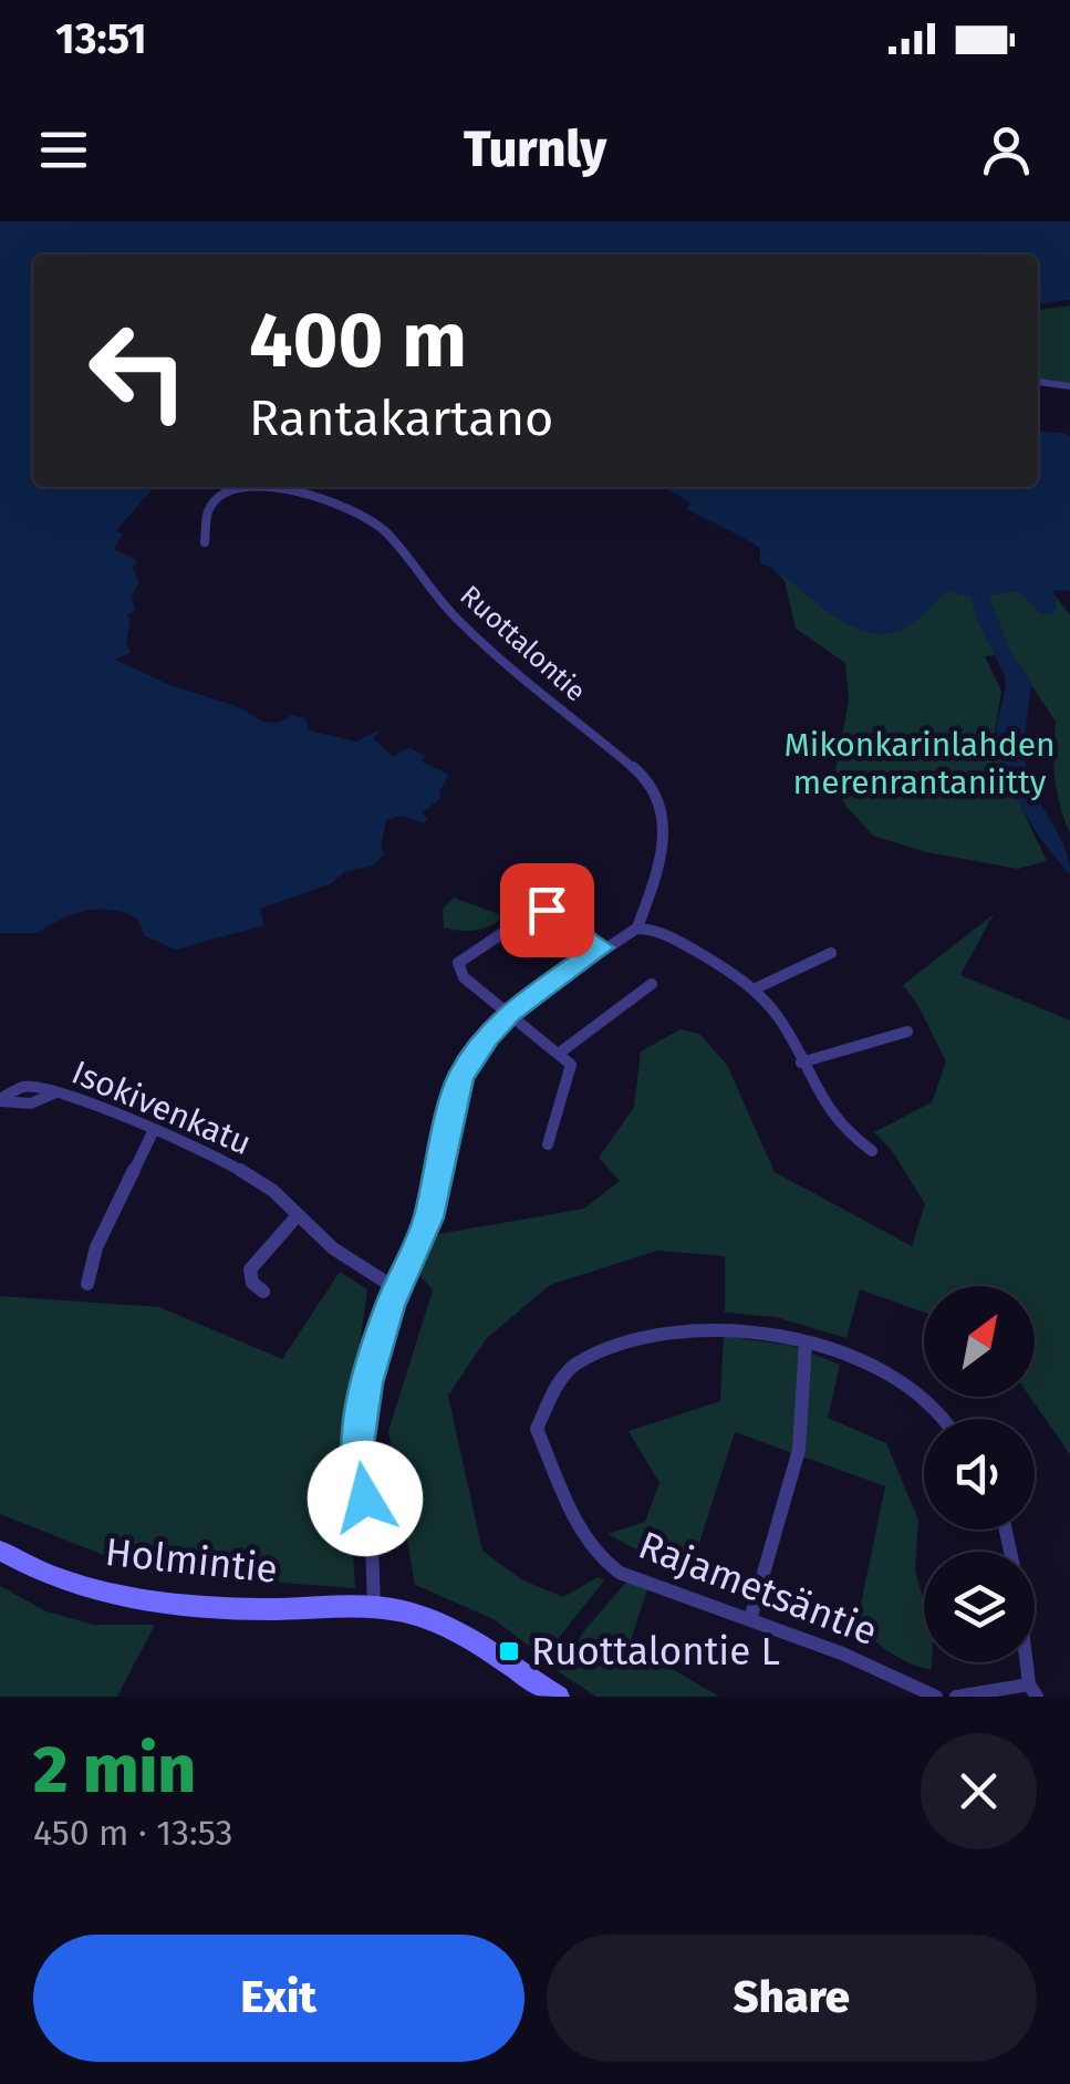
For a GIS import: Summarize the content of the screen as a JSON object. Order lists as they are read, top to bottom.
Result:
{
  "streets": {
    "street": [
      "Ruottalontie",
      "Isokivenkatu",
      "Holmintie",
      "Rajametsäntie"
    ]
  },
  "parks": ["Mikonkarinlahden merenrantaniitty"],
  "places": {
    "transit": ["Ruottalontie L"]
  },
  "north": "top right",
  "page": {
    "status": "13:51",
    "header": "Turnly",
    "turn": ["400 m", "Rantakartano"],
    "heading": ["2 min", "450 m · 13:53"],
    "buttons": ["Exit", "Share"]
  }
}
